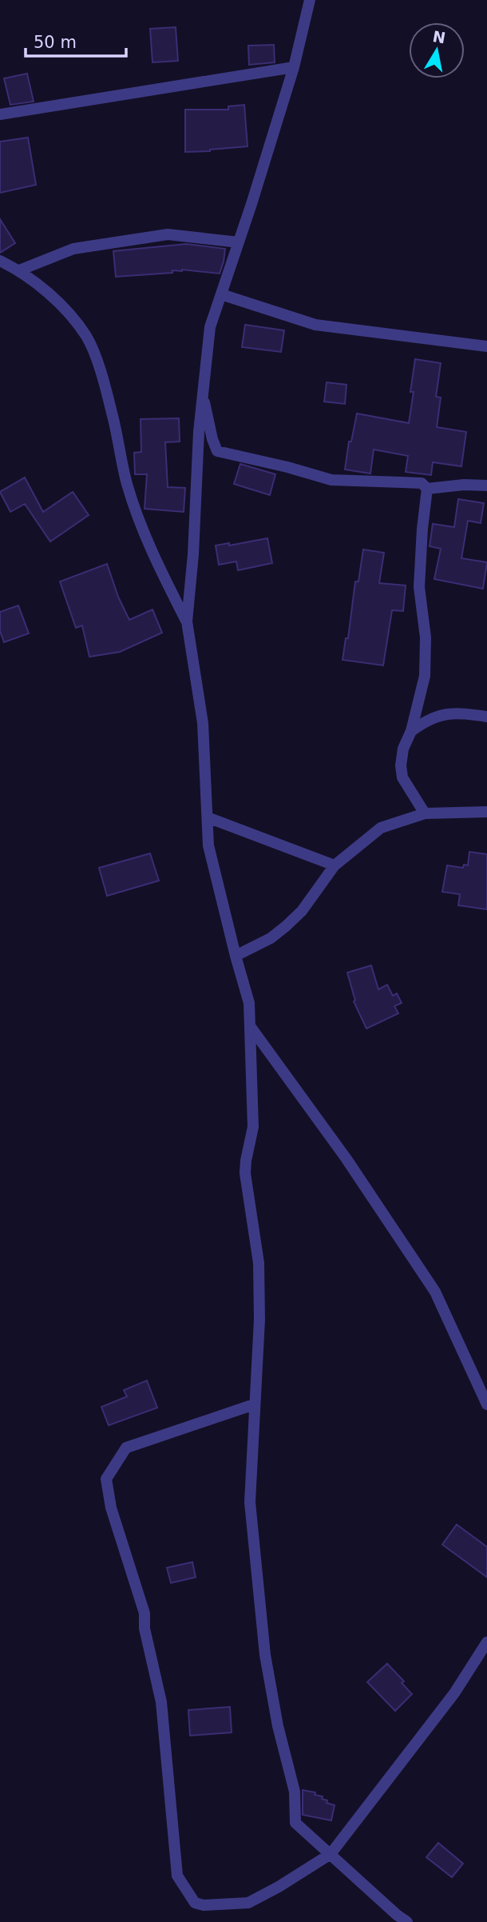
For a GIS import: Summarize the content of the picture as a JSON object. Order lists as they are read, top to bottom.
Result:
{
  "scale_bar": "50 m",
  "north": "top"
}
